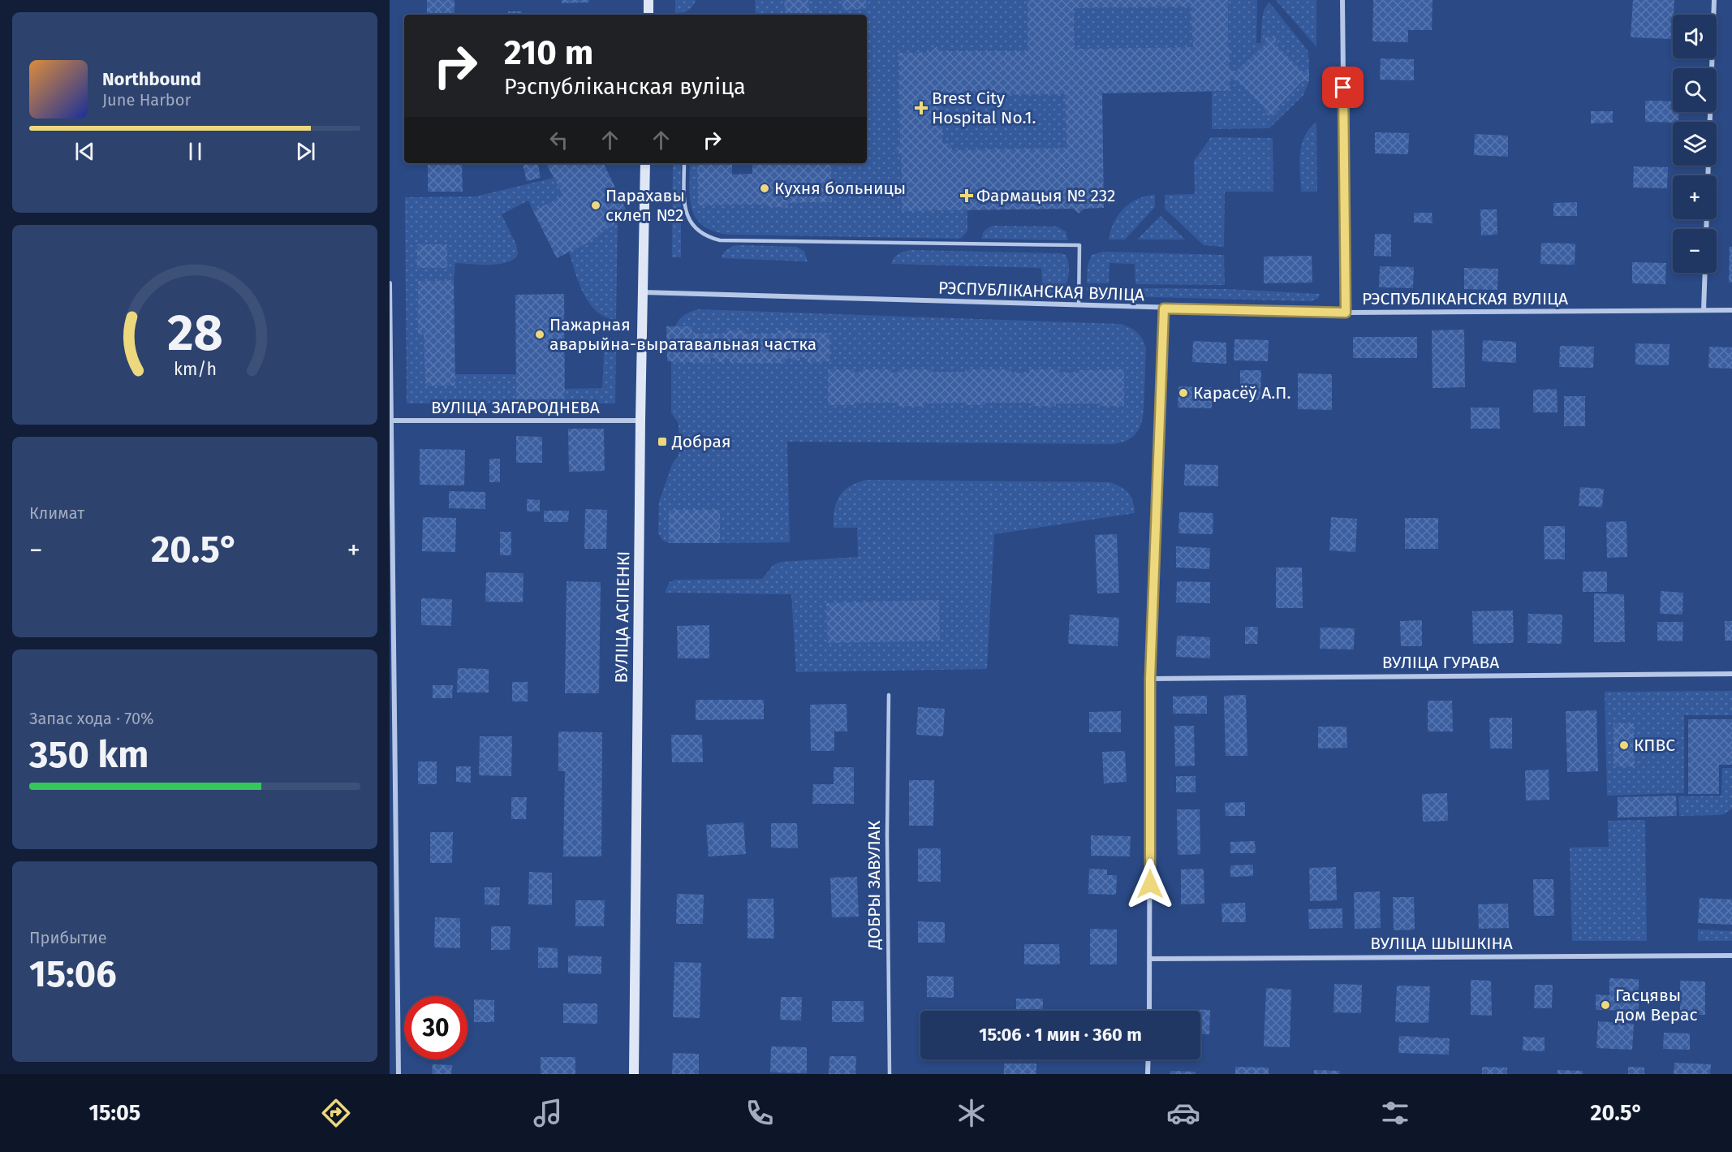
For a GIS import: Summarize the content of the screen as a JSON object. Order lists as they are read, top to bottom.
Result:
{
  "streets": {
    "main road": ["ВУЛІЦА АСІПЕНКІ"],
    "street": [
      "РЭСПУБЛІКАНСКАЯ ВУЛІЦА",
      "ВУЛІЦА ЗАГАРОДНЕВА",
      "ВУЛІЦА ГУРАВА",
      "ВУЛІЦА ШЫШКІНА"
    ],
    "lane": ["ДОБРЫ ЗАВУЛАК"]
  },
  "crossings": [
    ["РЭСПУБЛІКАНСКАЯ ВУЛІЦА", "ВУЛІЦА АСІПЕНКІ"],
    ["ВУЛІЦА ЗАГАРОДНЕВА", "ВУЛІЦА АСІПЕНКІ"]
  ],
  "places": {
    "health": ["Brest City Hospital No.1.", "Фармацыя № 232"],
    "other": [
      "Кухня больницы",
      "Парахавы склеп №2",
      "Пажарная аварыйна-выратавальная частка",
      "Карасёў А.П.",
      "КПВС",
      "Гасцявы дом Верас"
    ],
    "transit": ["Добрая"]
  },
  "page": {
    "map_buttons": ["+", "−"],
    "turn": ["210 m", "Рэспубліканская вуліца"],
    "song": ["Northbound", "June Harbor"],
    "tile": [
      "Климат",
      ["Запас хода · 70%", "350 km"],
      ["Прибытие", "15:06"]
    ],
    "heat": ["−", "20.5°", "+"],
    "limit": "30",
    "trip": "15:06 · 1 мин · 360 m",
    "tabs": ["15:05", "20.5°"],
    "gauge": ["28", "km/h"]
  }
}
